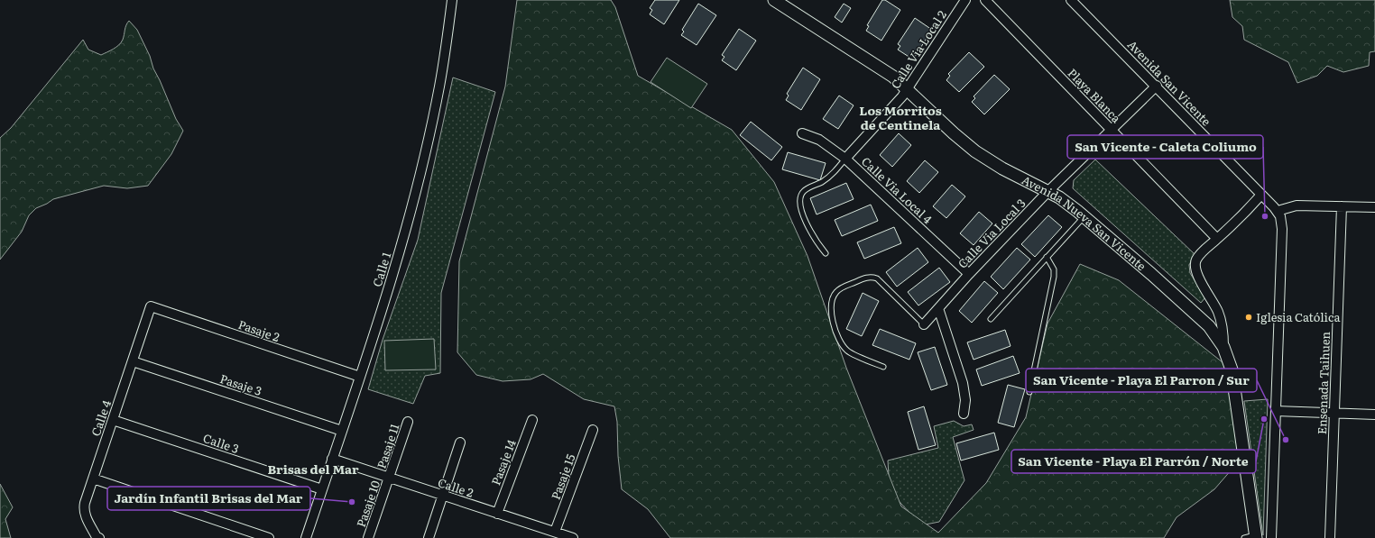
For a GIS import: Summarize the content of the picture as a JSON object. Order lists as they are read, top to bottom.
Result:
{
  "streets": {
    "street": [
      "Calle Via Local 2",
      "Avenida San Vicente",
      "Playa Blanca",
      "Calle Via Local 4",
      "Avenida Nueva San Vicente",
      "Calle Via Local 3",
      "Calle 1",
      "Pasaje 2",
      "Ensenada Taihuen",
      "Pasaje 3",
      "Calle 4",
      "Calle 3",
      "Pasaje 11",
      "Pasaje 14",
      "Pasaje 15",
      "Calle 2",
      "Pasaje 10"
    ]
  },
  "crossings": [
    ["Calle Via Local 2", "Calle Via Local 4"],
    ["Calle Via Local 2", "Avenida Nueva San Vicente"],
    ["Avenida San Vicente", "Calle Via Local 3"],
    ["Playa Blanca", "Calle Via Local 3"],
    ["Calle Via Local 4", "Calle Via Local 3"],
    ["Avenida Nueva San Vicente", "Calle Via Local 3"],
    ["Calle 1", "Pasaje 2"],
    ["Calle 1", "Pasaje 3"],
    ["Calle 1", "Calle 3"],
    ["Calle 1", "Calle 2"],
    ["Pasaje 2", "Calle 4"],
    ["Pasaje 3", "Calle 4"],
    ["Calle 4", "Calle 3"],
    ["Pasaje 11", "Calle 2"],
    ["Pasaje 11", "Pasaje 10"],
    ["Pasaje 14", "Calle 2"],
    ["Pasaje 15", "Calle 2"],
    ["Calle 2", "Pasaje 10"]
  ],
  "districts": ["Los Morritos de Centinela", "Brisas del Mar"],
  "places": [
    "San Vicente - Caleta Coliumo",
    "Iglesia Católica",
    "San Vicente - Playa El Parrón / Norte",
    "San Vicente - Playa El Parron / Sur",
    "Jardín Infantil Brisas del Mar"
  ]
}
